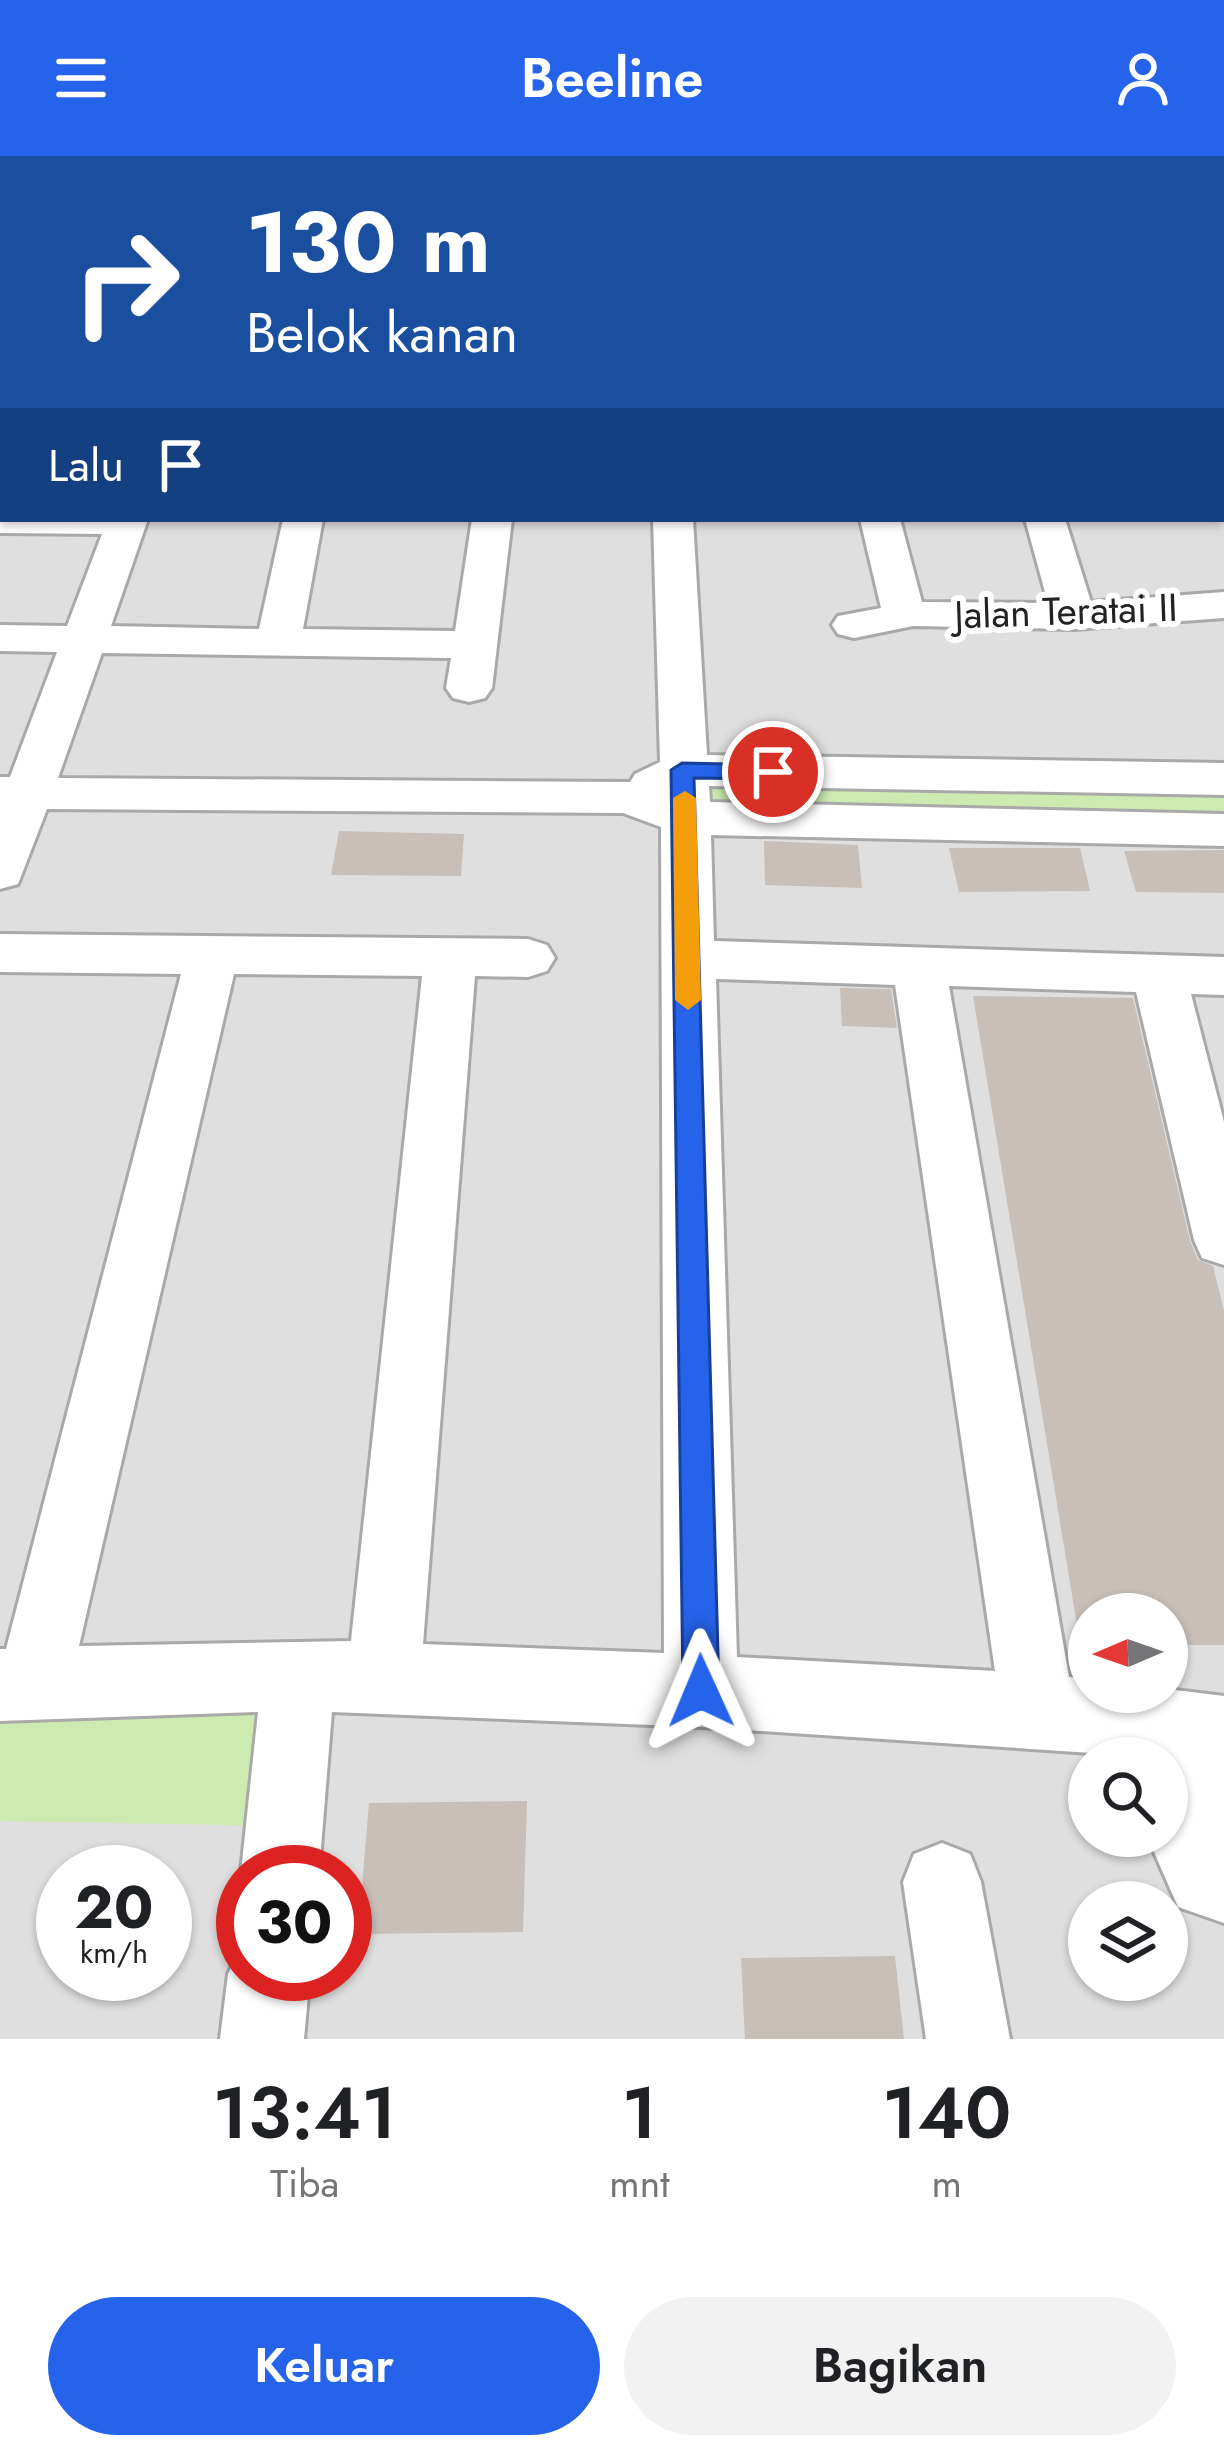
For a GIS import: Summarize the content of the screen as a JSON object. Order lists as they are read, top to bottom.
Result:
{
  "streets": {
    "street": ["Jalan Teratai II"]
  },
  "north": "left",
  "page": {
    "header": "Beeline",
    "turn": ["130 m", "Belok kanan"],
    "then": "Lalu",
    "speed": "20 km/h",
    "limit": "30",
    "eta": [
      "13:41",
      "Tiba",
      "1",
      "mnt",
      "140",
      "m"
    ],
    "buttons": ["Keluar", "Bagikan"]
  }
}
